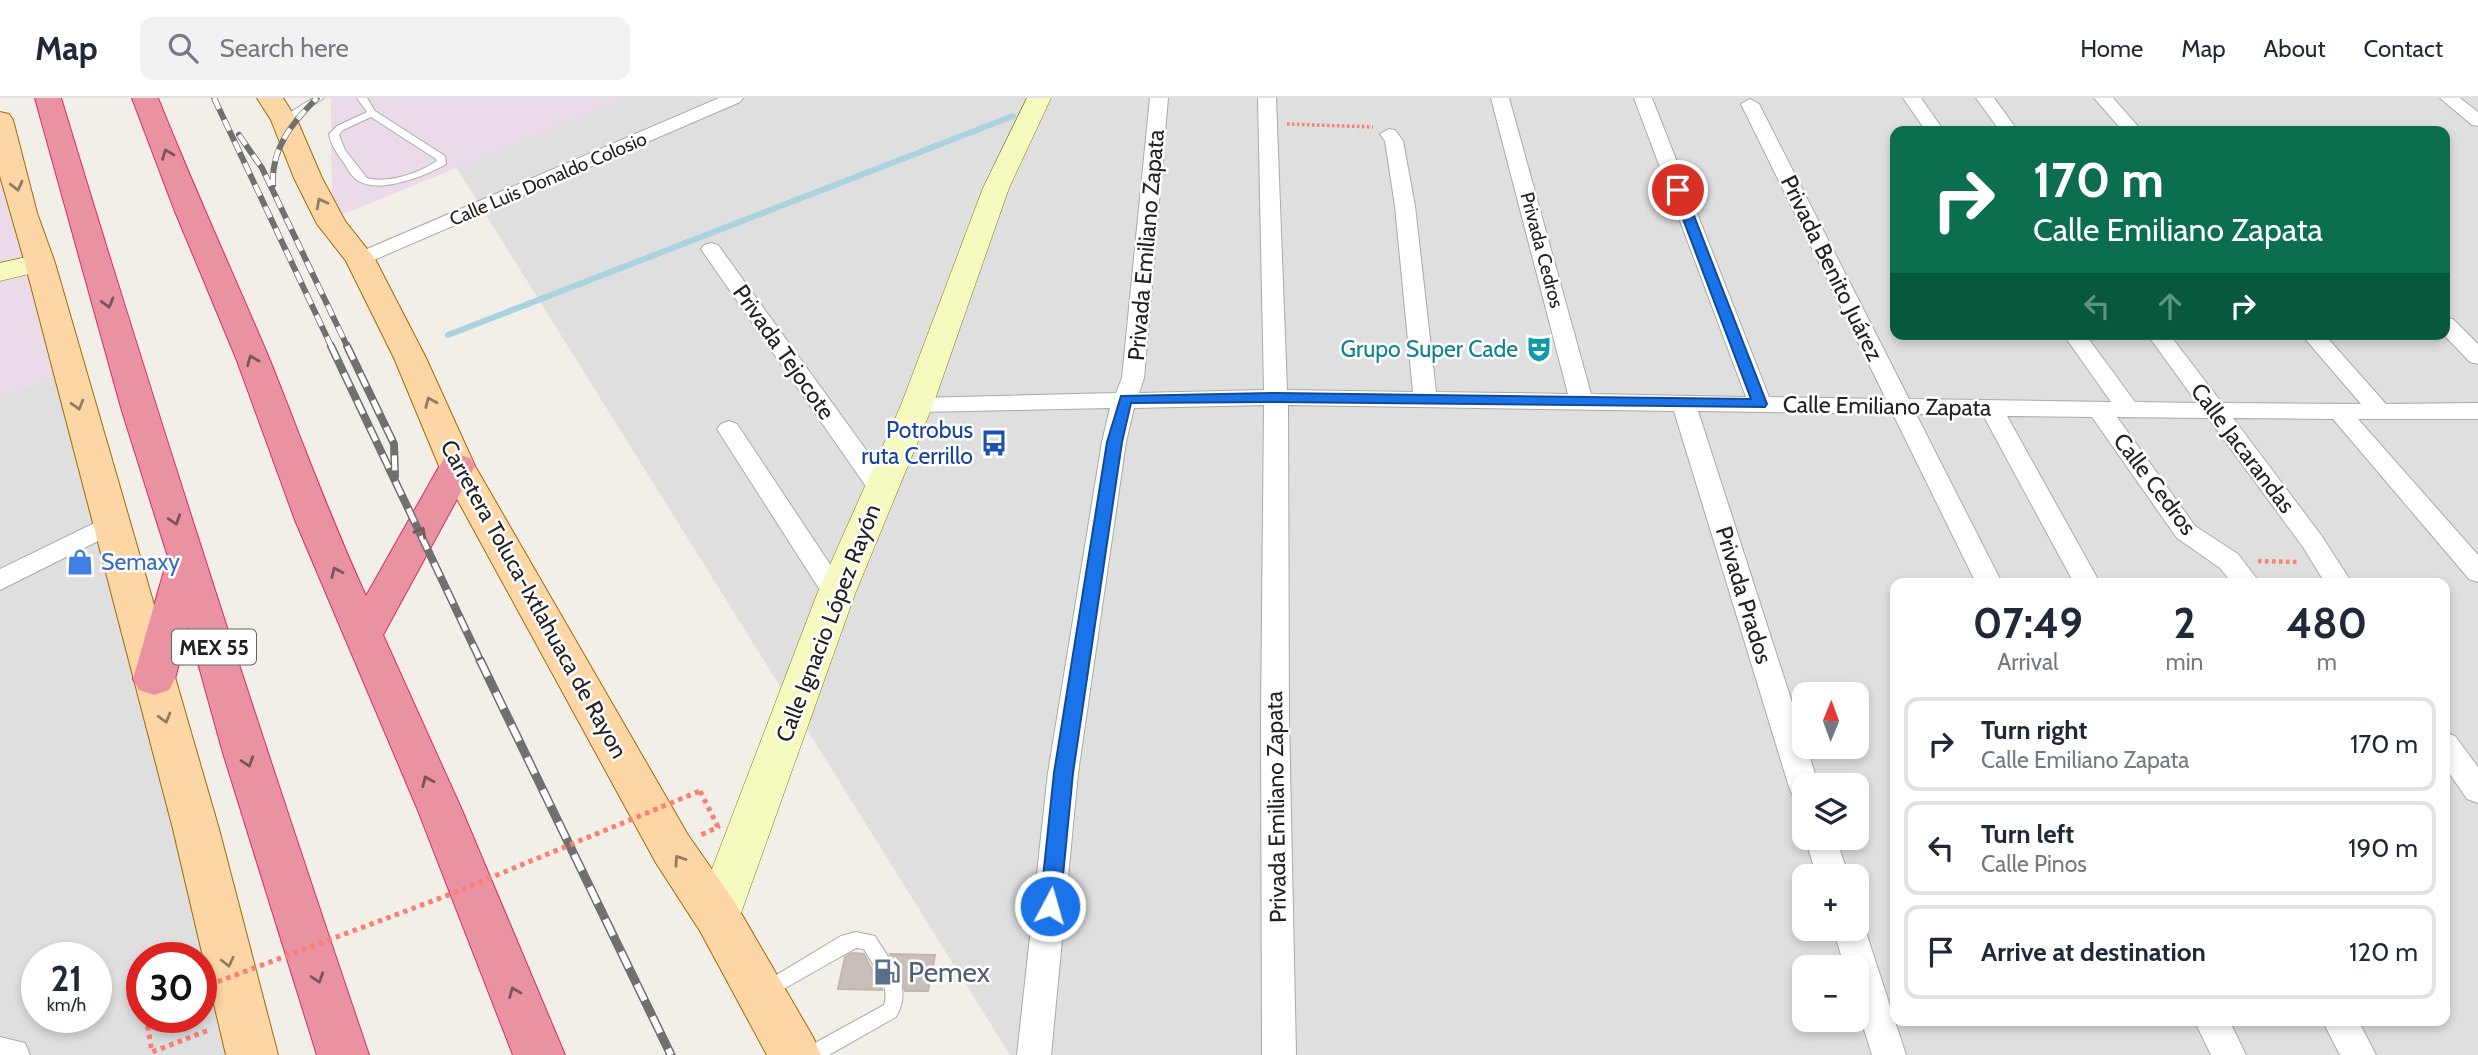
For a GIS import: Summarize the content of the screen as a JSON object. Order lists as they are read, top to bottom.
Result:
{
  "streets": {
    "highway": ["MEX 55"],
    "main road": ["Carretera Toluca-Ixtlahuaca de Rayon", "Calle Ignacio López Rayón"],
    "street": [
      "Calle Luis Donaldo Colosio",
      "Privada Emiliano Zapata",
      "Privada Cedros",
      "Privada Benito Juárez",
      "Privada Tejocote",
      "Calle Emiliano Zapata",
      "Calle Jacarandas",
      "Calle Cedros",
      "Privada Prados"
    ]
  },
  "crossings": [
    ["Calle Luis Donaldo Colosio", "Carretera Toluca-Ixtlahuaca de Rayon"],
    ["Privada Emiliano Zapata", "Calle Emiliano Zapata"],
    ["Privada Cedros", "Calle Emiliano Zapata"],
    ["Privada Benito Juárez", "Calle Emiliano Zapata"],
    ["Privada Tejocote", "Calle Ignacio López Rayón"],
    ["Calle Emiliano Zapata", "Calle Jacarandas"],
    ["Calle Emiliano Zapata", "Calle Cedros"],
    ["Calle Emiliano Zapata", "Privada Prados"],
    ["Calle Emiliano Zapata", "Calle Ignacio López Rayón"],
    ["Carretera Toluca-Ixtlahuaca de Rayon", "Calle Ignacio López Rayón"]
  ],
  "places": {
    "theatre": ["Grupo Super Cade"],
    "bus stop": ["Potrobus ruta Cerrillo"],
    "shop": ["Semaxy"],
    "fuel station": ["Pemex"]
  },
  "north": "top",
  "page": {
    "header": "Map",
    "search": "Search here",
    "nav": [
      "Home",
      "Map",
      "About",
      "Contact"
    ],
    "turn": ["170 m", "Calle Emiliano Zapata"],
    "eta": [
      "07:49",
      "Arrival",
      "2",
      "min",
      "480",
      "m"
    ],
    "map_buttons": ["+", "−"],
    "list": [
      {
        "name": "Turn right",
        "note": "Calle Emiliano Zapata",
        "value": "170 m"
      },
      {
        "name": "Turn left",
        "note": "Calle Pinos",
        "value": "190 m"
      },
      {
        "name": "Arrive at destination",
        "value": "120 m"
      }
    ],
    "speed": "21 km/h",
    "limit": "30"
  }
}
